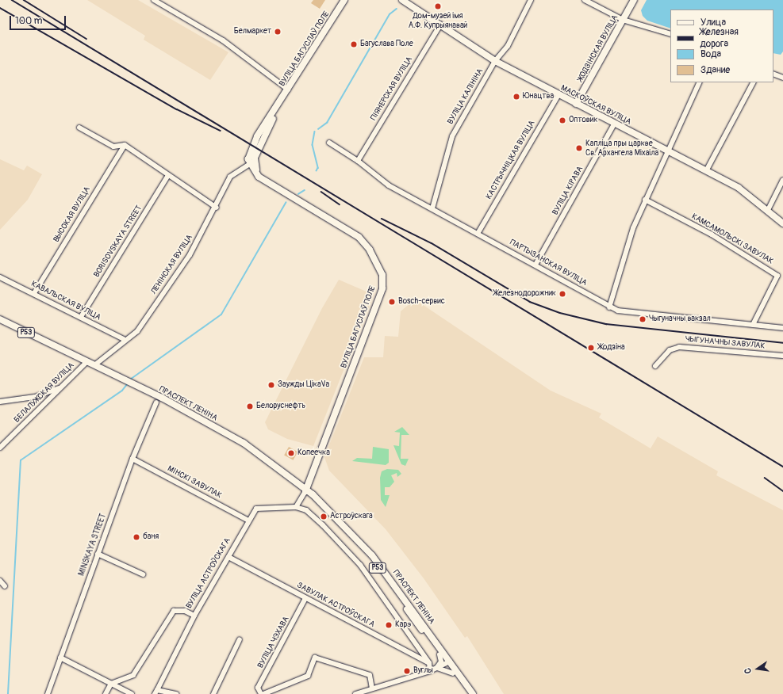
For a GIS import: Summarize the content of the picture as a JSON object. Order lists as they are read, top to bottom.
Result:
{
  "streets": {
    "main road": [
      "ЖОДЗІНСКАЯ ВУЛІЦА",
      "ВУЛІЦА БАГУСЛАЎ ПОЛЕ",
      "МАСКОЎСКАЯ ВУЛІЦА",
      "Р53",
      "ПРАСПЕКТ ЛЕНІНА"
    ],
    "street": [
      "ПІЯНЕРСКАЯ ВУЛІЦА",
      "ВУЛІЦА КАЛІНІНА",
      "КАСТРЫЧНІЦКАЯ ВУЛІЦА",
      "ВУЛІЦА КІРАВА",
      "ВЫСОКАЯ ВУЛІЦА",
      "КАМСАМОЛЬСКІ ЗАВУЛАК",
      "BORISOVSKAYA STREET",
      "ПАРТЫЗАНСКАЯ ВУЛІЦА",
      "ЛЕНІНСКАЯ ВУЛІЦА",
      "КАВАЛЬСКАЯ ВУЛІЦА",
      "ЧЫГУНАЧНЫ ЗАВУЛАК",
      "БЕЛАЛУЖСКАЯ ВУЛІЦА",
      "МІНСКІ ЗАВУЛАК",
      "MINSKAYA STREET",
      "ВУЛІЦА АСТРОЎСКАГА",
      "ЗАВУЛАК АСТРОЎСКАГА",
      "ВУЛІЦА ЧЭХАВА"
    ]
  },
  "crossings": [
    ["ЖОДЗІНСКАЯ ВУЛІЦА", "МАСКОЎСКАЯ ВУЛІЦА"],
    ["ВУЛІЦА БАГУСЛАЎ ПОЛЕ", "ЛЕНІНСКАЯ ВУЛІЦА"],
    ["ВУЛІЦА БАГУСЛАЎ ПОЛЕ", "ПРАСПЕКТ ЛЕНІНА"],
    ["ПІЯНЕРСКАЯ ВУЛІЦА", "МАСКОЎСКАЯ ВУЛІЦА"],
    ["ПІЯНЕРСКАЯ ВУЛІЦА", "ПАРТЫЗАНСКАЯ ВУЛІЦА"],
    ["ВУЛІЦА КАЛІНІНА", "МАСКОЎСКАЯ ВУЛІЦА"],
    ["ВУЛІЦА КАЛІНІНА", "ПАРТЫЗАНСКАЯ ВУЛІЦА"],
    ["МАСКОЎСКАЯ ВУЛІЦА", "КАСТРЫЧНІЦКАЯ ВУЛІЦА"],
    ["МАСКОЎСКАЯ ВУЛІЦА", "ВУЛІЦА КІРАВА"],
    ["КАСТРЫЧНІЦКАЯ ВУЛІЦА", "ПАРТЫЗАНСКАЯ ВУЛІЦА"],
    ["ВУЛІЦА КІРАВА", "ПАРТЫЗАНСКАЯ ВУЛІЦА"],
    ["ВЫСОКАЯ ВУЛІЦА", "КАВАЛЬСКАЯ ВУЛІЦА"],
    ["КАМСАМОЛЬСКІ ЗАВУЛАК", "ПАРТЫЗАНСКАЯ ВУЛІЦА"],
    ["BORISOVSKAYA STREET", "КАВАЛЬСКАЯ ВУЛІЦА"],
    ["ЛЕНІНСКАЯ ВУЛІЦА", "КАВАЛЬСКАЯ ВУЛІЦА"],
    ["ЛЕНІНСКАЯ ВУЛІЦА", "ПРАСПЕКТ ЛЕНІНА"],
    ["БЕЛАЛУЖСКАЯ ВУЛІЦА", "ПРАСПЕКТ ЛЕНІНА"],
    ["МІНСКІ ЗАВУЛАК", "MINSKAYA STREET"],
    ["МІНСКІ ЗАВУЛАК", "ВУЛІЦА АСТРОЎСКАГА"],
    ["ВУЛІЦА АСТРОЎСКАГА", "ЗАВУЛАК АСТРОЎСКАГА"],
    ["ЗАВУЛАК АСТРОЎСКАГА", "ВУЛІЦА ЧЭХАВА"]
  ],
  "places": [
    "Дом-музей імя А.Ф. Купрыянавай",
    "Белмаркет",
    "Багуслава Поле",
    "Юнацтва",
    "Оптовик",
    "Капліца пры царкве Св. Архангела Міхаіла",
    "Железнодорожник",
    "Bosch-сервис",
    "Чыгуначны вакзал",
    "Жодзіна",
    "Заужды ЦікаVа",
    "Белоруснефть",
    "Копеечка",
    "Астроўскага",
    "баня",
    "Карэ",
    "Вуглы"
  ],
  "legend": [
    "Улица",
    "Железная дорога",
    "Вода",
    "Здание"
  ],
  "scale_bar": "100 m",
  "north": "left"
}
